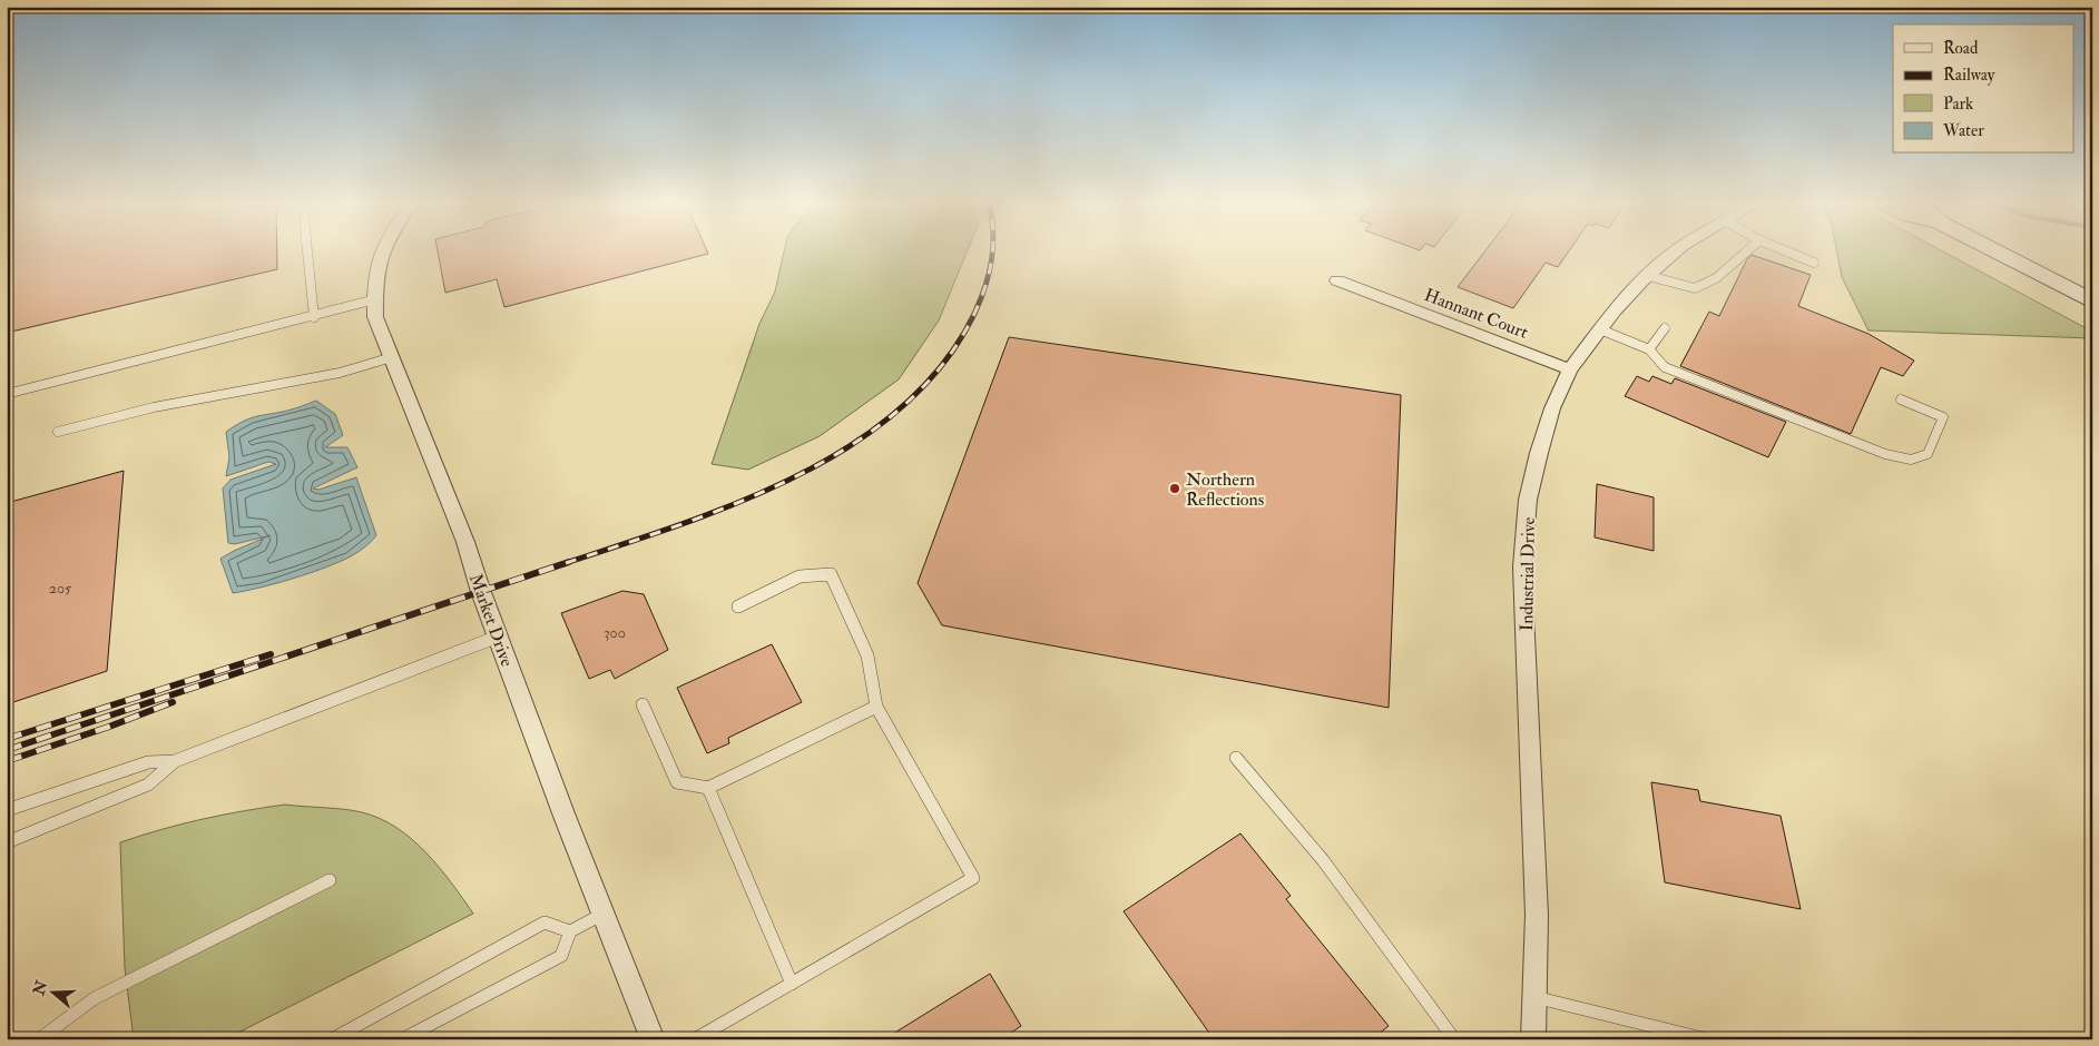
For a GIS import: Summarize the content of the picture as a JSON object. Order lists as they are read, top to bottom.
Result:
{
  "streets": {
    "street": ["Hannant Court", "Industrial Drive", "Market Drive"]
  },
  "crossings": [
    ["Hannant Court", "Industrial Drive"]
  ],
  "places": ["Northern Reflections"],
  "house_numbers": ["205", "300"],
  "legend": [
    "Road",
    "Railway",
    "Park",
    "Water"
  ],
  "north": "left"
}
